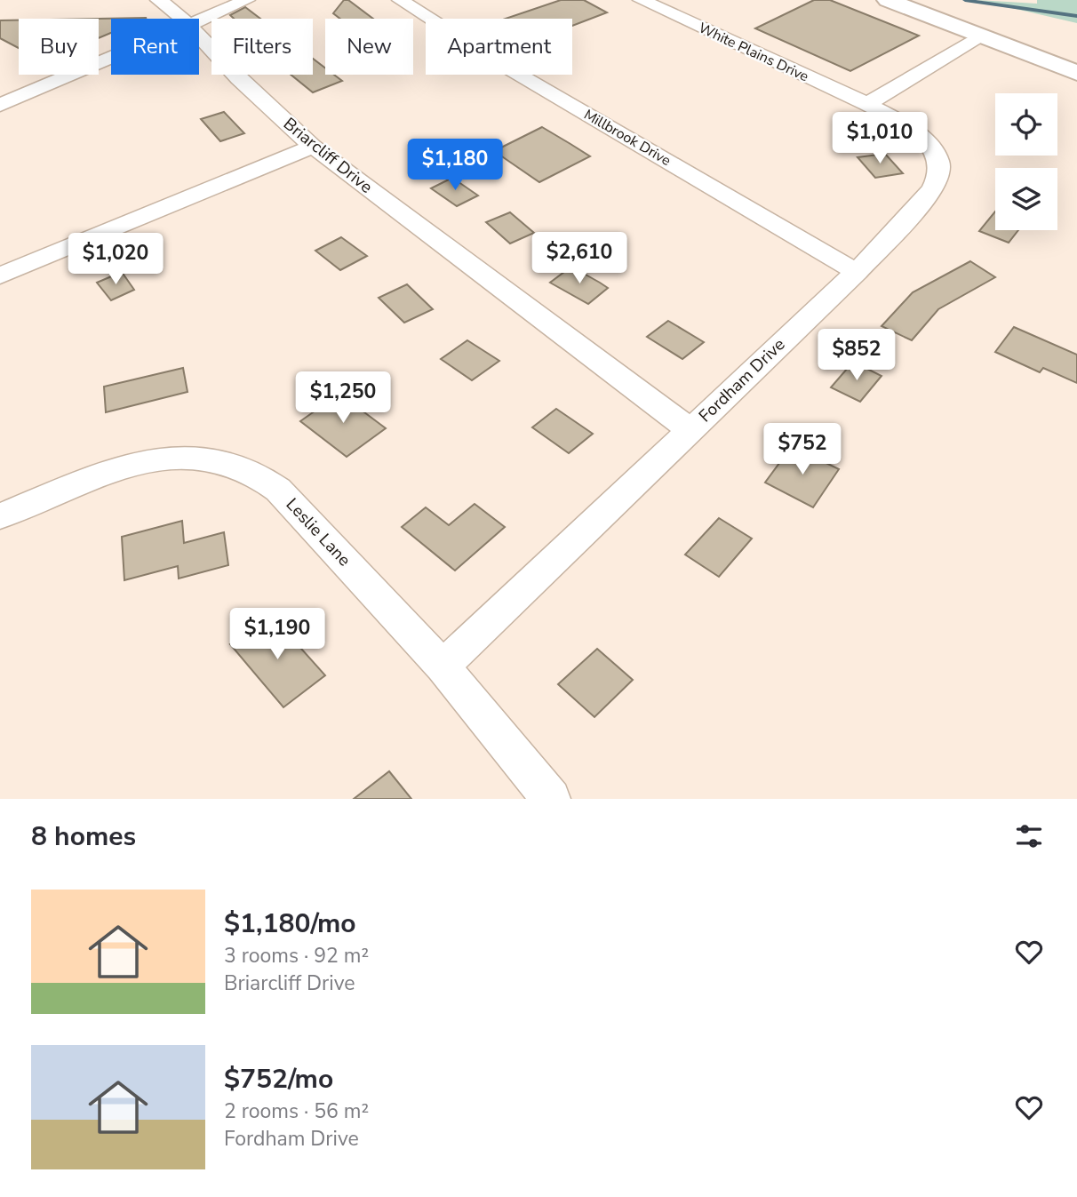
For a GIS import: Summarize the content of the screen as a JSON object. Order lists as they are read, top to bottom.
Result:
{
  "streets": {
    "street": [
      "White Plains Drive",
      "Millbrook Drive",
      "Briarcliff Drive",
      "Fordham Drive",
      "Leslie Lane"
    ]
  },
  "crossings": [
    ["White Plains Drive", "Fordham Drive"],
    ["Millbrook Drive", "Fordham Drive"],
    ["Briarcliff Drive", "Fordham Drive"],
    ["Fordham Drive", "Leslie Lane"]
  ],
  "page": {
    "chip": [
      "Buy",
      "Rent",
      "Filters",
      "New",
      "Apartment"
    ],
    "price": [
      "$1,010",
      "$1,180",
      "$2,610",
      "$1,020",
      "$852",
      "$1,250",
      "$752",
      "$1,190"
    ],
    "heading": "8 homes",
    "list": [
      {
        "name": "$1,180/mo",
        "note": "3 rooms · 92 m² · Briarcliff Drive"
      },
      {
        "name": "$752/mo",
        "note": "2 rooms · 56 m² · Fordham Drive"
      }
    ]
  }
}
